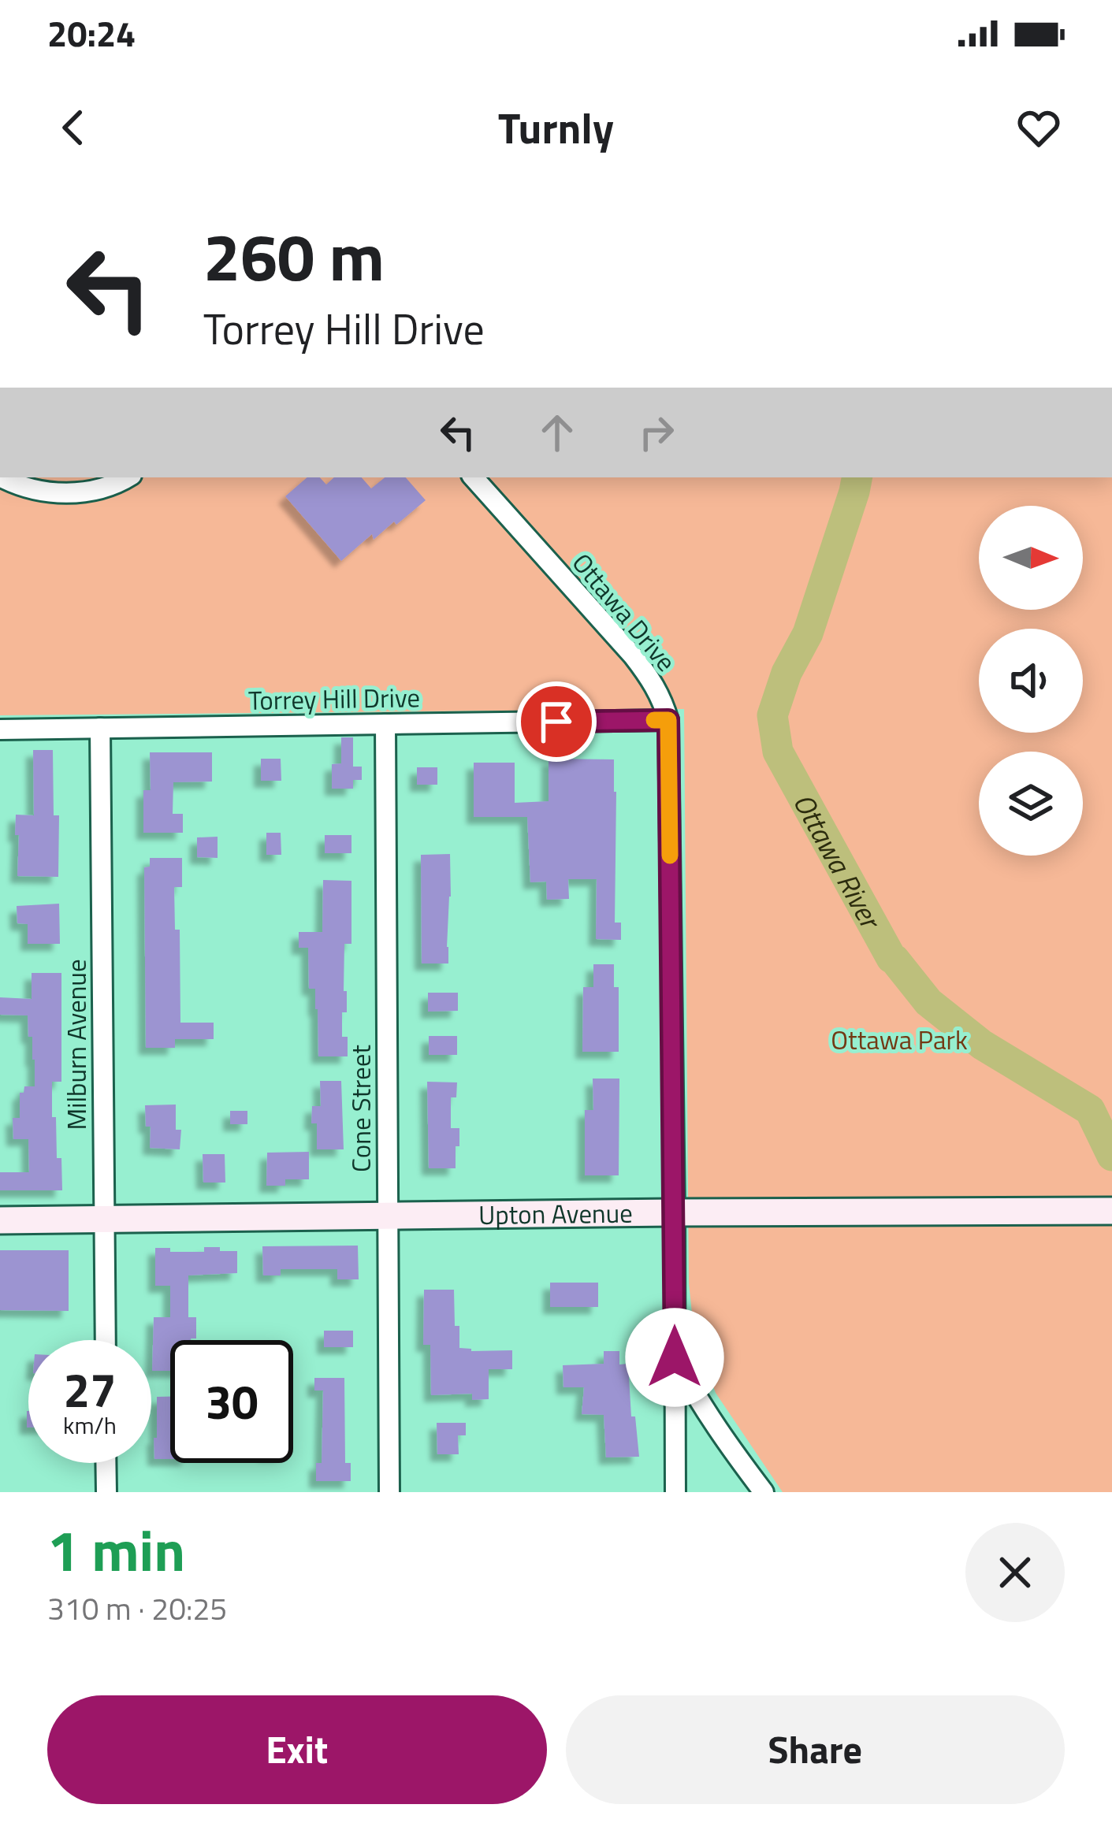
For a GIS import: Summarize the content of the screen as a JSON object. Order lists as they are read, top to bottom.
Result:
{
  "streets": {
    "street": [
      "Ottawa Drive",
      "Torrey Hill Drive",
      "Milburn Avenue",
      "Cone Street",
      "Upton Avenue"
    ]
  },
  "crossings": [
    ["Ottawa Drive", "Torrey Hill Drive"],
    ["Ottawa Drive", "Upton Avenue"],
    ["Torrey Hill Drive", "Milburn Avenue"],
    ["Torrey Hill Drive", "Cone Street"],
    ["Milburn Avenue", "Upton Avenue"],
    ["Cone Street", "Upton Avenue"]
  ],
  "water": ["Ottawa River"],
  "parks": ["Ottawa Park"],
  "north": "right",
  "page": {
    "status": "20:24",
    "header": "Turnly",
    "turn": ["260 m", "Torrey Hill Drive"],
    "speed": "27 km/h",
    "limit": "30",
    "heading": ["1 min", "310 m · 20:25"],
    "buttons": ["Exit", "Share"]
  }
}
